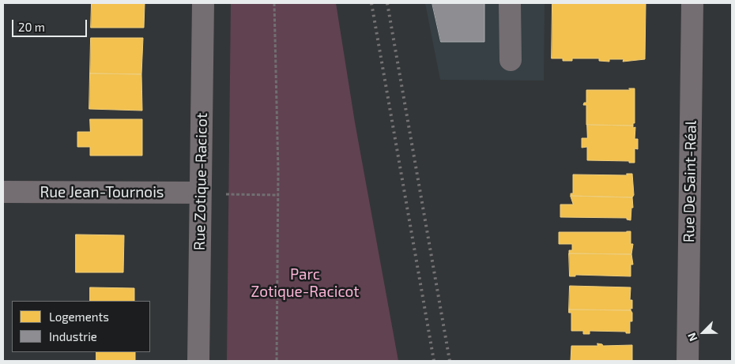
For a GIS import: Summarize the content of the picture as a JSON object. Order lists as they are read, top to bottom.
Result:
{
  "streets": {
    "street": ["Rue Zotique-Racicot", "Rue De Saint-Réal", "Rue Jean-Tournois"]
  },
  "crossings": [
    ["Rue Zotique-Racicot", "Rue Jean-Tournois"]
  ],
  "parks": ["Parc Zotique-Racicot"],
  "legend": ["Logements", "Industrie"],
  "scale_bar": "20 m",
  "north": "bottom left"
}
